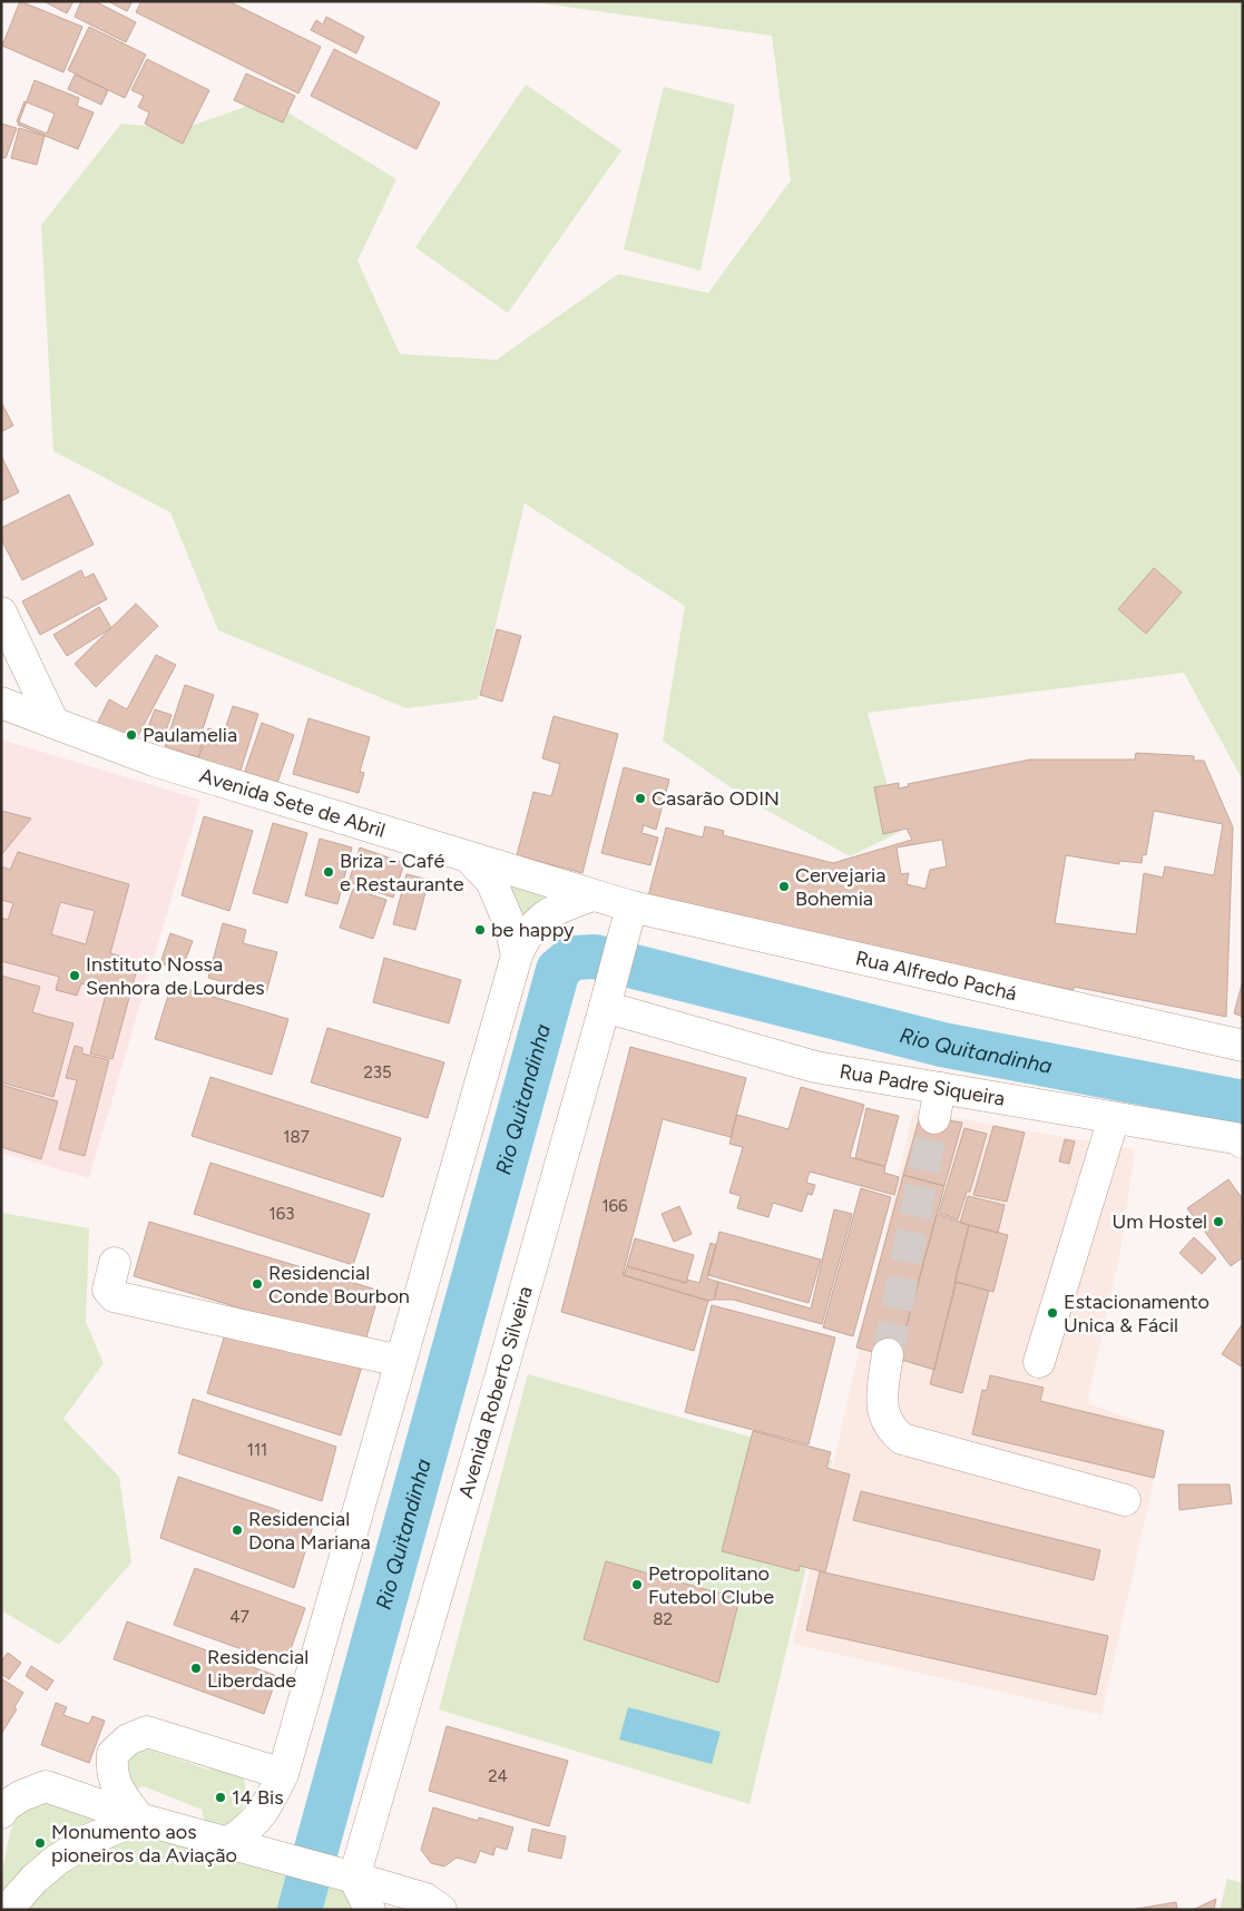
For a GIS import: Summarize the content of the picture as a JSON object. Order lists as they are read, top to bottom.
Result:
{
  "streets": {
    "main road": [
      "Avenida Sete de Abril",
      "Rua Alfredo Pachá",
      "Rua Padre Siqueira",
      "Avenida Roberto Silveira"
    ]
  },
  "crossings": [
    ["Avenida Sete de Abril", "Rua Alfredo Pachá"],
    ["Avenida Sete de Abril", "Avenida Roberto Silveira"],
    ["Rua Alfredo Pachá", "Avenida Roberto Silveira"],
    ["Rua Padre Siqueira", "Avenida Roberto Silveira"]
  ],
  "water": ["Rio Quitandinha"],
  "places": [
    "Paulamelia",
    "Casarão ODIN",
    "Briza - Café e Restaurante",
    "Cervejaria Bohemia",
    "be happy",
    "Instituto Nossa Senhora de Lourdes",
    "Um Hostel",
    "Residencial Conde Bourbon",
    "Estacionamento Unica & Fácil",
    "Residencial Dona Mariana",
    "Petropolitano Futebol Clube",
    "Residencial Liberdade",
    "14 Bis",
    "Monumento aos pioneiros da Aviação"
  ],
  "house_numbers": [
    "235",
    "187",
    "166",
    "163",
    "111",
    "47",
    "82",
    "24"
  ]
}
